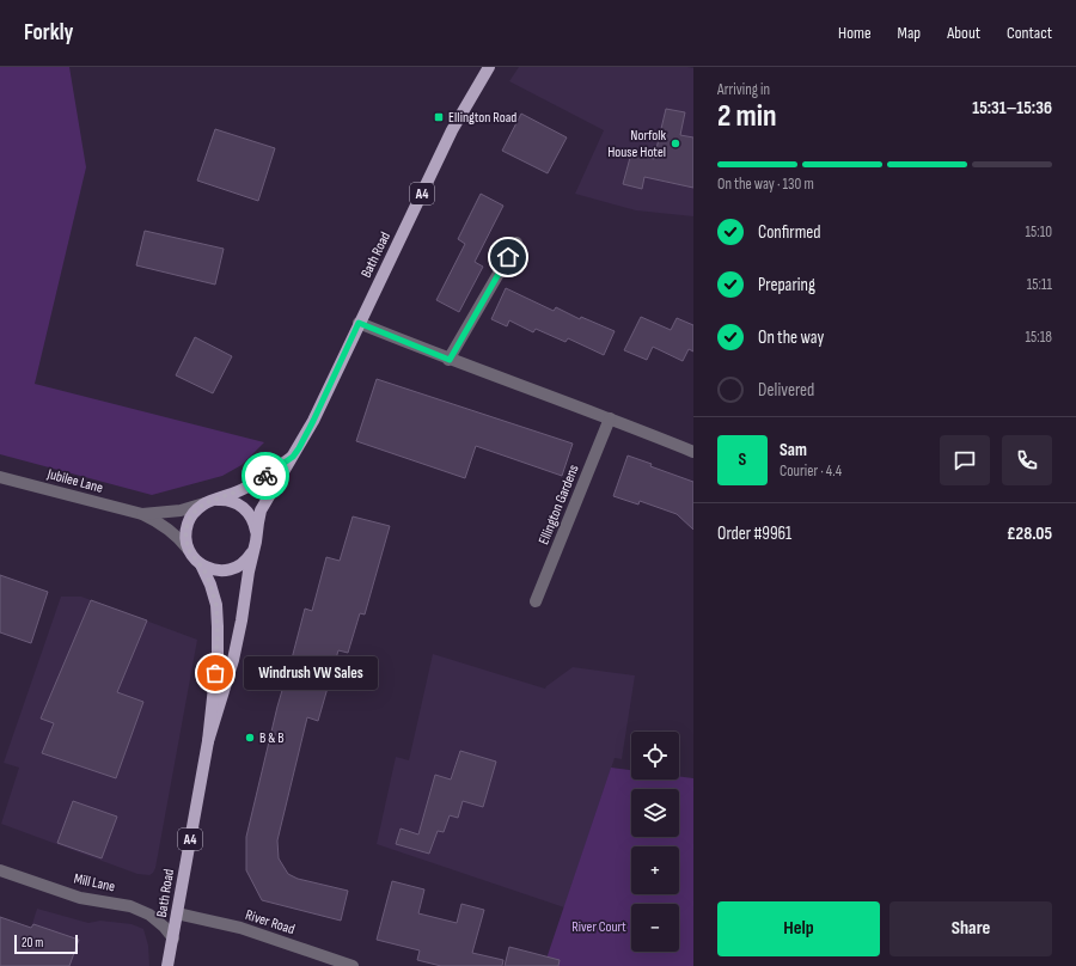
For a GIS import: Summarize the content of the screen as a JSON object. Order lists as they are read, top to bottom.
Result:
{
  "streets": {
    "main road": ["A4", "Bath Road"],
    "street": [
      "Jubilee Lane",
      "Ellington Gardens",
      "Mill Lane",
      "River Road"
    ]
  },
  "crossings": [
    ["Bath Road", "Jubilee Lane"],
    ["Bath Road", "Mill Lane"],
    ["Bath Road", "River Road"]
  ],
  "parks": ["River Court"],
  "places": {
    "transit": ["Ellington Road"],
    "other": ["Norfolk House Hotel", "Windrush VW Sales", "B & B"]
  },
  "scale_bar": "20 m",
  "page": {
    "header": "Forkly",
    "nav": [
      "Home",
      "Map",
      "About",
      "Contact"
    ],
    "heading": ["2 min", "Arriving in", "15:31–15:36"],
    "panel": [
      "Sam",
      "Courier · 4.4",
      "Order #9961",
      "£28.05"
    ],
    "bar": "On the way · 130 m",
    "list": [
      ["Confirmed", "15:10"],
      ["Preparing", "15:11"],
      ["On the way", "15:18"],
      "Delivered"
    ],
    "round": "S",
    "bubble": "Windrush VW Sales",
    "map_buttons": ["+", "−"],
    "buttons": ["Help", "Share"],
    "scale": "20 m"
  }
}
